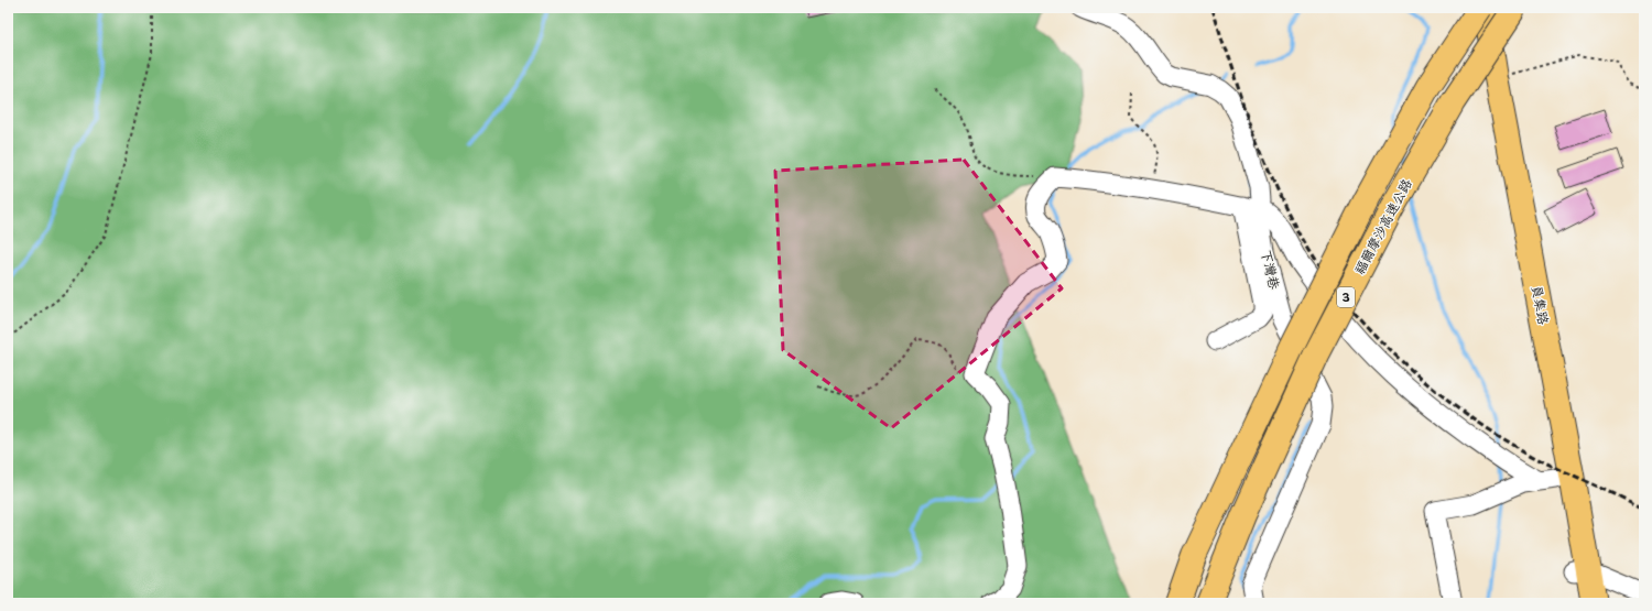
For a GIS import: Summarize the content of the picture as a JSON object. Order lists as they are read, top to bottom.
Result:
{
  "streets": {
    "main road": ["福爾摩沙高速公路", "3", "員集路"],
    "street": ["下灣巷"]
  }
}
